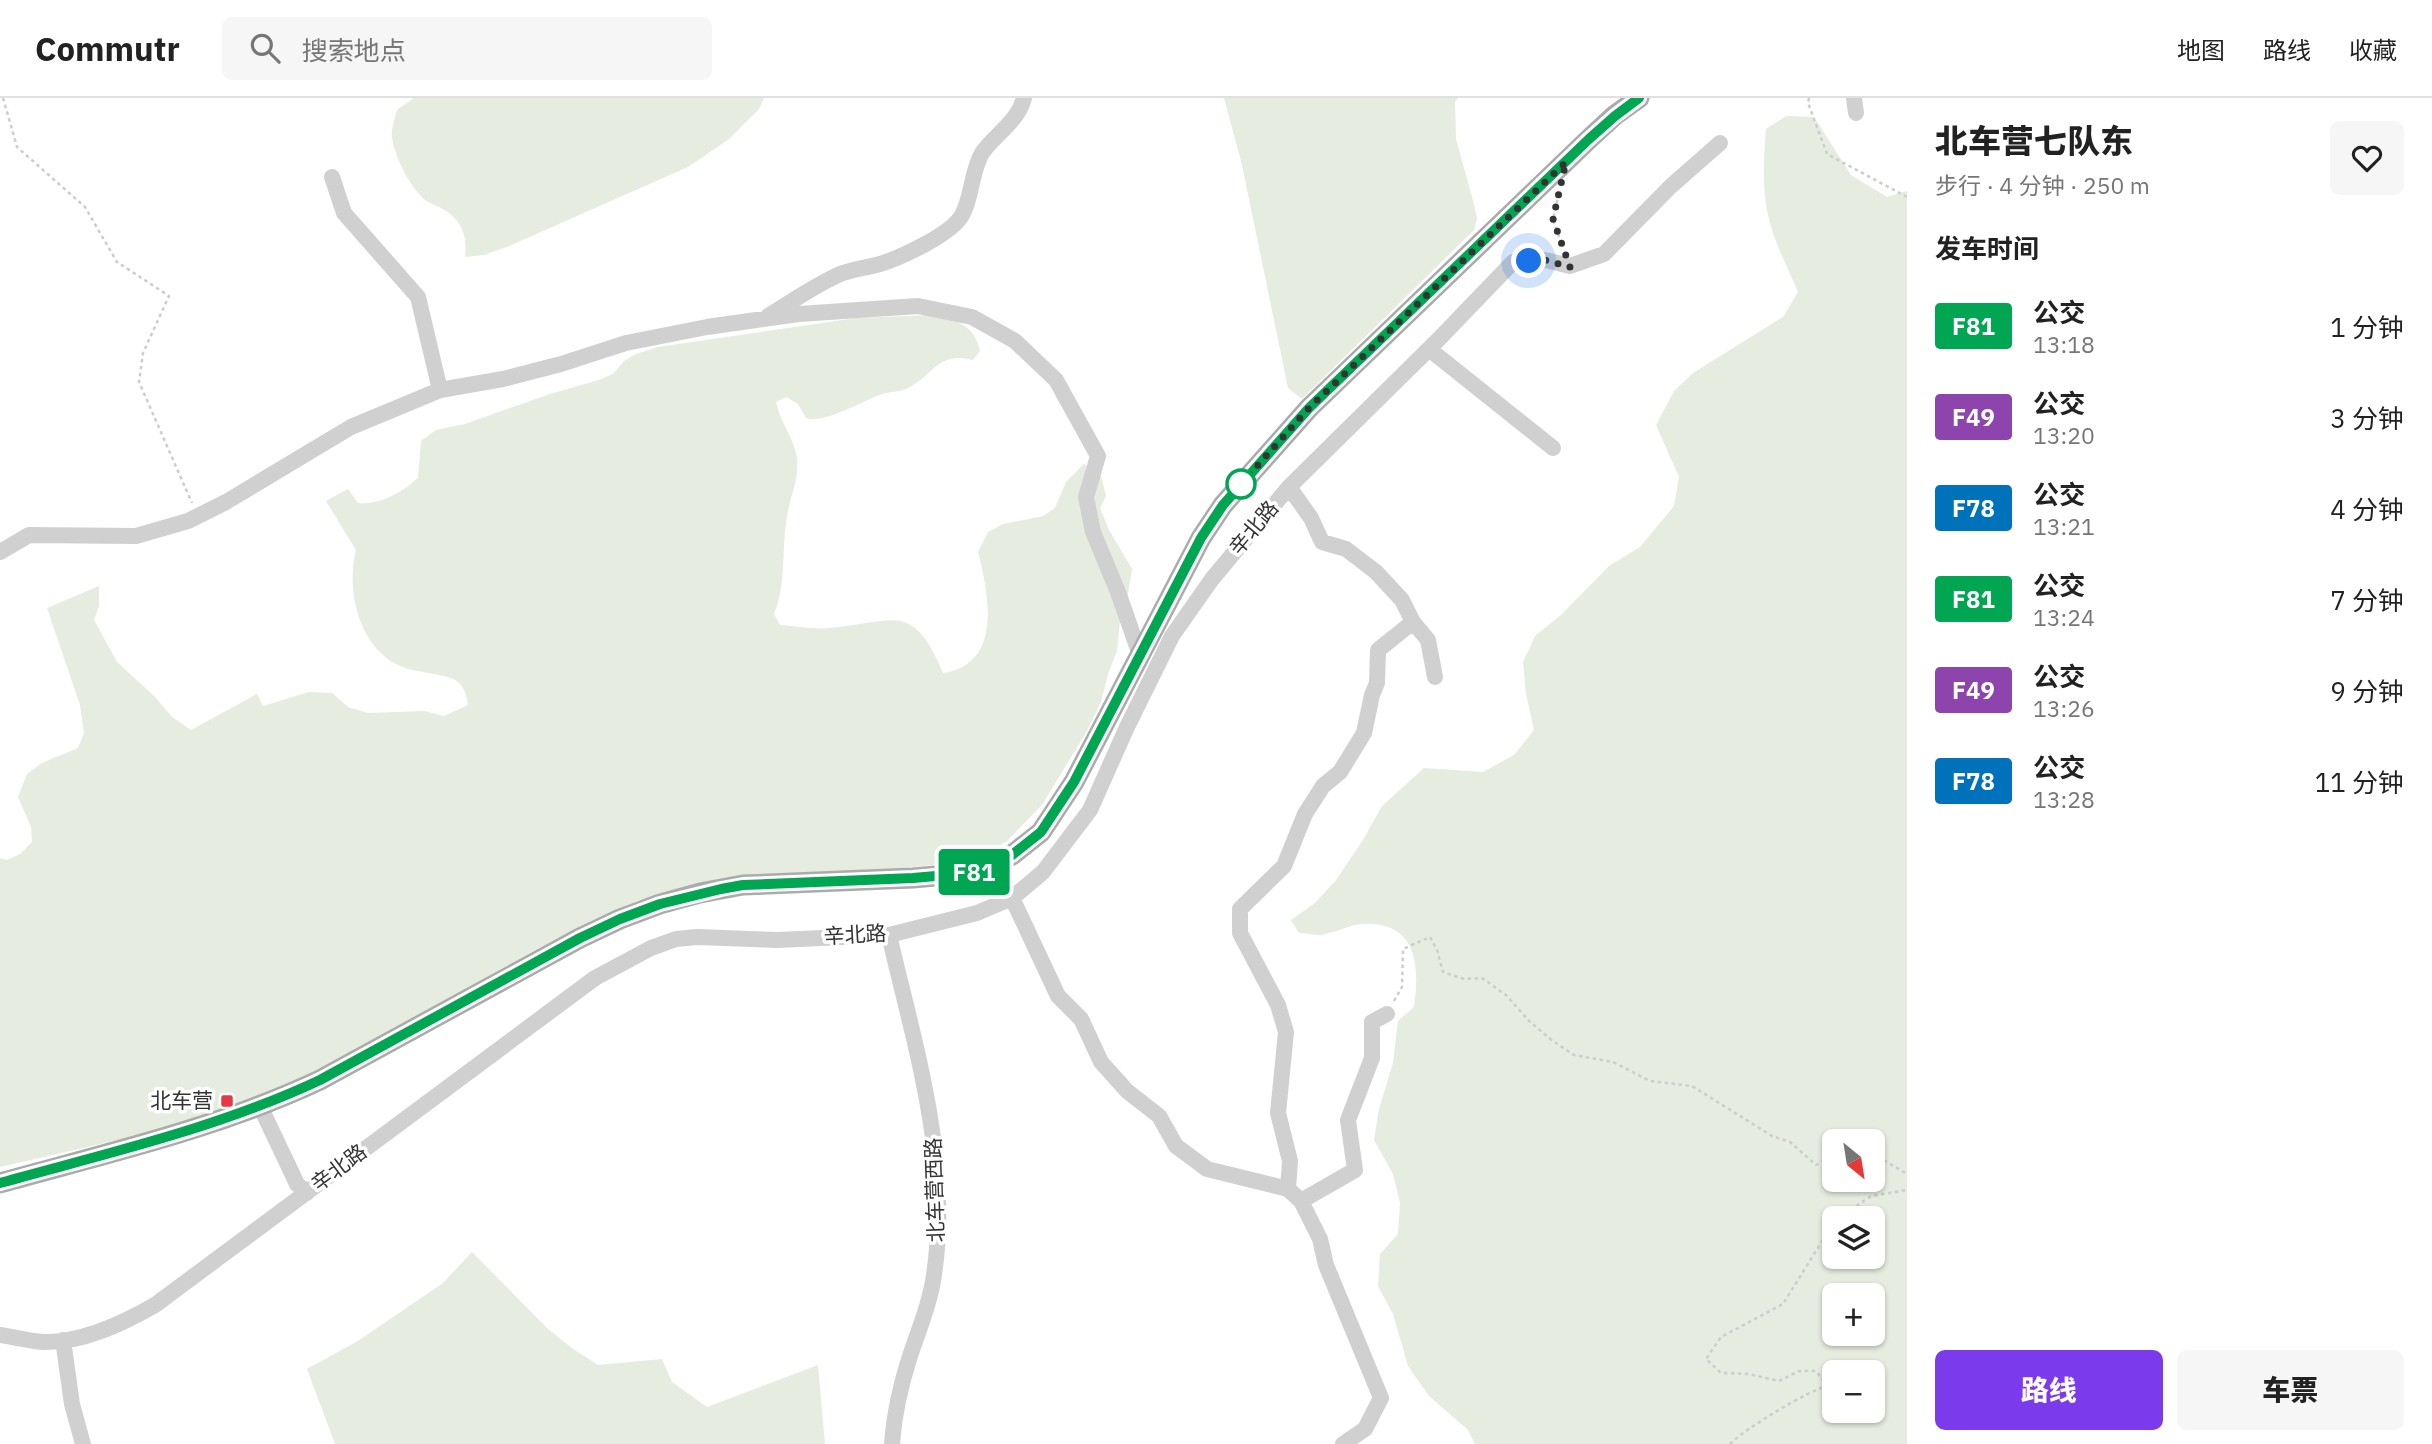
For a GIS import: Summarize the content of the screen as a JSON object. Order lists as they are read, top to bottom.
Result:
{
  "streets": {
    "street": ["辛北路", "北车营西路"]
  },
  "crossings": [
    ["辛北路", "北车营西路"]
  ],
  "places": {
    "transit": ["北车营"]
  },
  "lines": ["bus line F81"],
  "north": "bottom right",
  "page": {
    "header": "Commutr",
    "search": "搜索地点",
    "nav": ["地图", "路线", "收藏"],
    "on_map": "F81",
    "heading": [
      ["北车营七队东", "步行 · 4 分钟 · 250 m"],
      "发车时间"
    ],
    "list": [
      {
        "mark": "F81",
        "name": "公交",
        "note": "13:18",
        "value": "1 分钟"
      },
      {
        "mark": "F49",
        "name": "公交",
        "note": "13:20",
        "value": "3 分钟"
      },
      {
        "mark": "F78",
        "name": "公交",
        "note": "13:21",
        "value": "4 分钟"
      },
      {
        "mark": "F81",
        "name": "公交",
        "note": "13:24",
        "value": "7 分钟"
      },
      {
        "mark": "F49",
        "name": "公交",
        "note": "13:26",
        "value": "9 分钟"
      },
      {
        "mark": "F78",
        "name": "公交",
        "note": "13:28",
        "value": "11 分钟"
      }
    ],
    "map_buttons": ["+", "−"],
    "buttons": ["路线", "车票"]
  }
}
